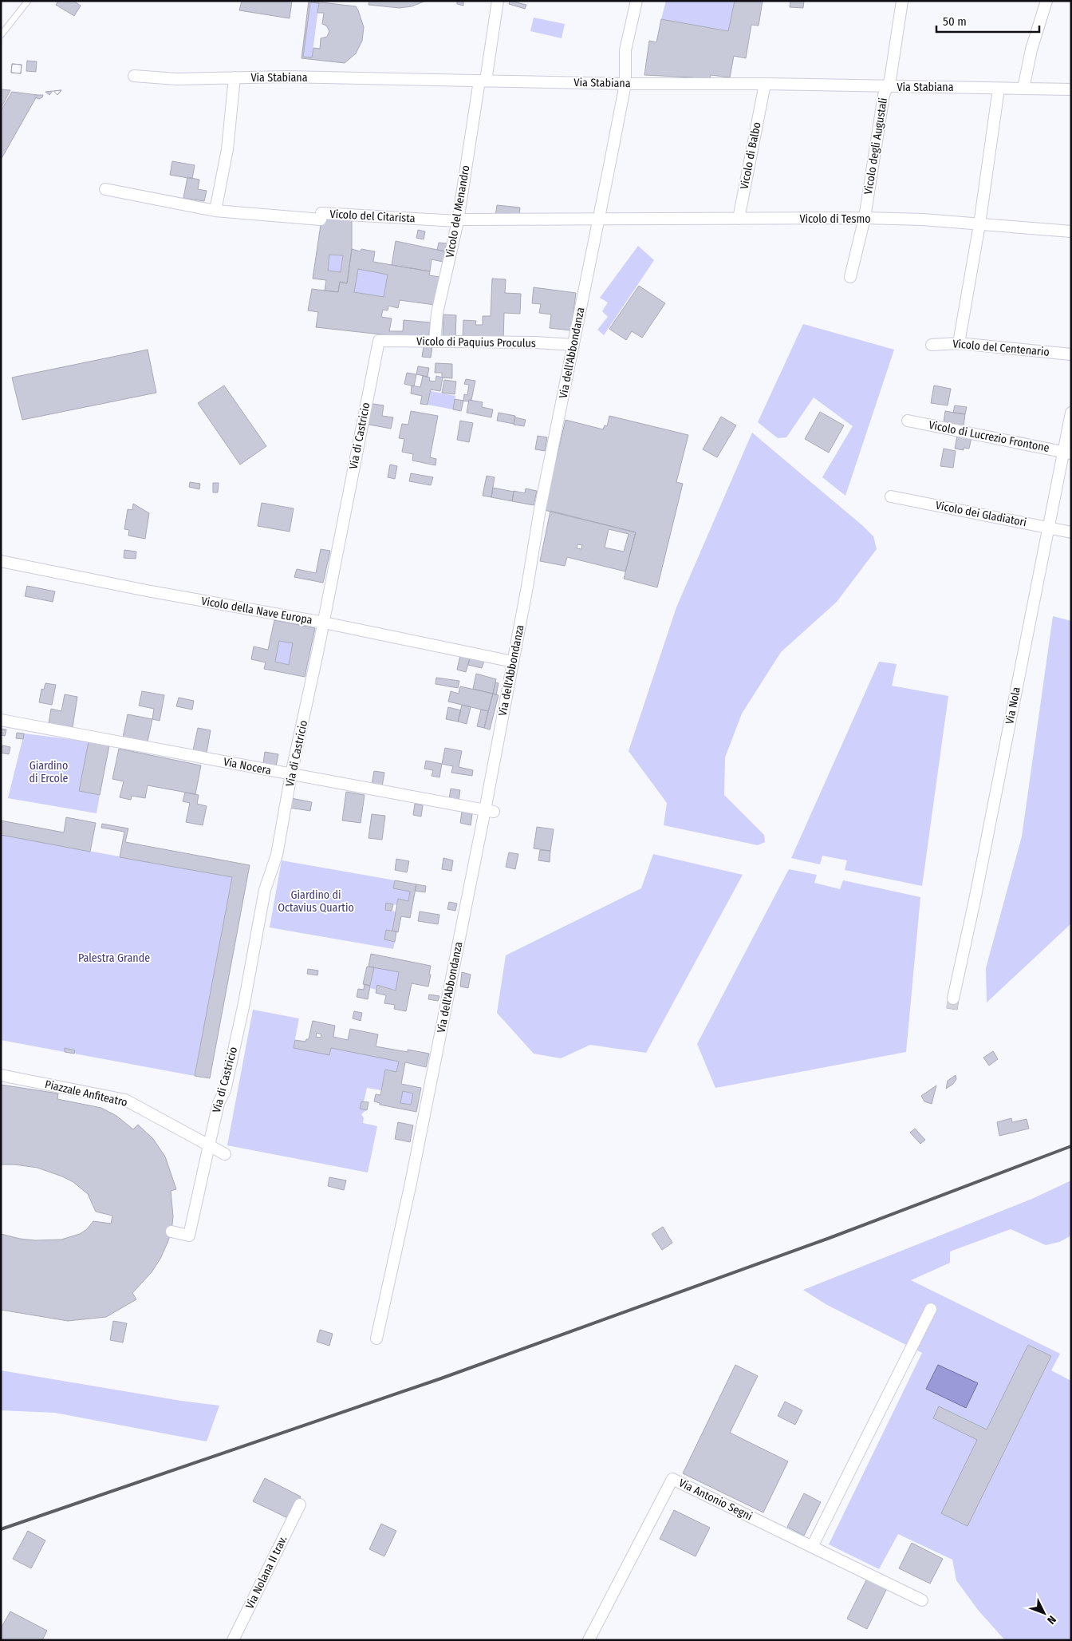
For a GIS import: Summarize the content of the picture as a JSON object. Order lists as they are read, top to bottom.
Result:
{
  "streets": {
    "street": [
      "Via Stabiana",
      "Vicolo degli Augustali",
      "Vicolo di Balbo",
      "Vicolo del Menandro",
      "Vicolo del Citarista",
      "Vicolo di Tesmo",
      "Vicolo di Paquius Proculus",
      "Vicolo del Centenario",
      "Via dell'Abbondanza",
      "Via di Castricio",
      "Vicolo di Lucrezio Frontone",
      "Vicolo dei Gladiatori",
      "Vicolo della Nave Europa",
      "Via Nola",
      "Via Nocera",
      "Piazzale Anfiteatro",
      "Via Antonio Segni",
      "Via Nolana II trav."
    ]
  },
  "crossings": [
    ["Via Stabiana", "Vicolo degli Augustali"],
    ["Via Stabiana", "Vicolo di Balbo"],
    ["Via Stabiana", "Vicolo del Menandro"],
    ["Via Stabiana", "Via dell'Abbondanza"],
    ["Vicolo degli Augustali", "Vicolo di Tesmo"],
    ["Vicolo di Balbo", "Vicolo di Tesmo"],
    ["Vicolo del Menandro", "Vicolo del Citarista"],
    ["Vicolo del Menandro", "Vicolo di Paquius Proculus"],
    ["Vicolo del Citarista", "Vicolo di Tesmo"],
    ["Vicolo del Citarista", "Via dell'Abbondanza"],
    ["Vicolo di Tesmo", "Via dell'Abbondanza"],
    ["Vicolo di Paquius Proculus", "Via dell'Abbondanza"],
    ["Vicolo di Paquius Proculus", "Via di Castricio"],
    ["Via dell'Abbondanza", "Vicolo della Nave Europa"],
    ["Via dell'Abbondanza", "Via Nocera"],
    ["Via di Castricio", "Vicolo della Nave Europa"],
    ["Via di Castricio", "Via Nocera"],
    ["Via di Castricio", "Piazzale Anfiteatro"],
    ["Vicolo di Lucrezio Frontone", "Via Nola"],
    ["Vicolo dei Gladiatori", "Via Nola"]
  ],
  "parks": ["Giardino di Ercole", "Giardino di Octavius Quartio", "Palestra Grande"],
  "scale_bar": "50 m",
  "north": "bottom right"
}
